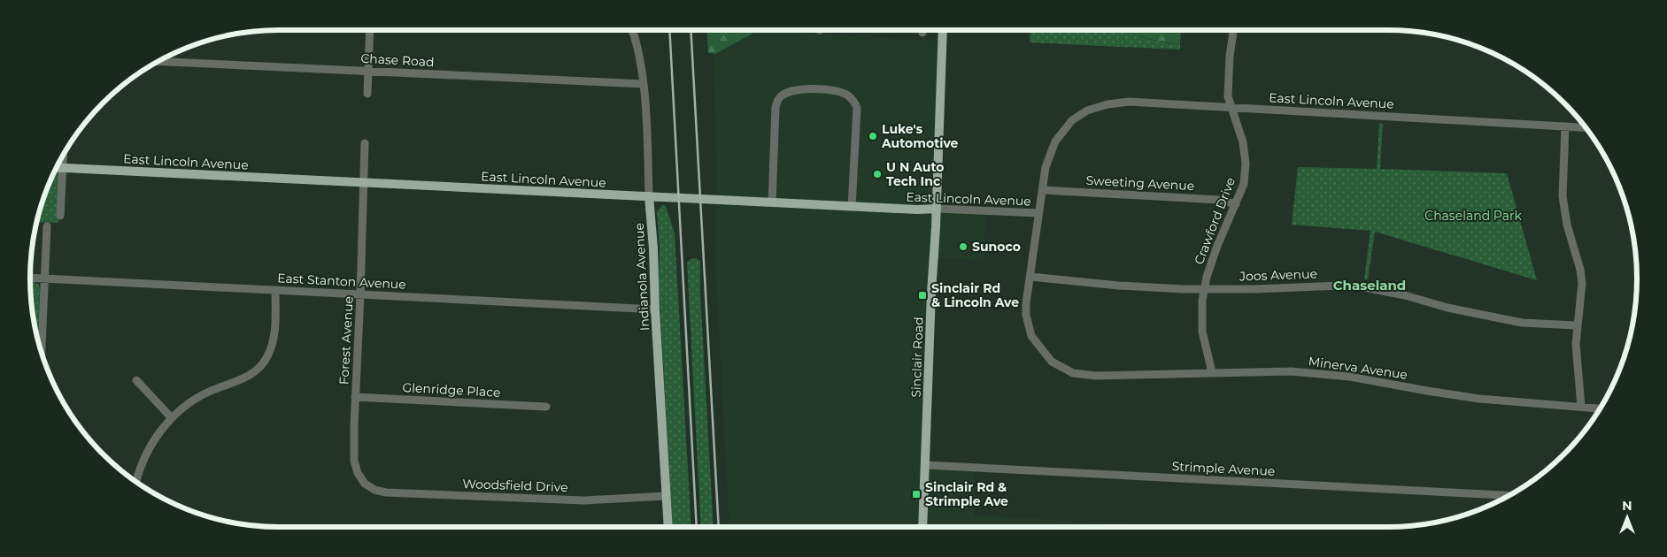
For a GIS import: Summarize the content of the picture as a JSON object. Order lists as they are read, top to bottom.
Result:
{
  "streets": {
    "main road": ["East Lincoln Avenue", "Indianola Avenue", "Sinclair Road"],
    "street": [
      "Chase Road",
      "Sweeting Avenue",
      "Crawford Drive",
      "Joos Avenue",
      "East Stanton Avenue",
      "Forest Avenue",
      "Minerva Avenue",
      "Glenridge Place",
      "Strimple Avenue",
      "Woodsfield Drive"
    ]
  },
  "crossings": [
    ["Chase Road", "Indianola Avenue"],
    ["East Lincoln Avenue", "Sweeting Avenue"],
    ["East Lincoln Avenue", "Crawford Drive"],
    ["East Lincoln Avenue", "Indianola Avenue"],
    ["East Lincoln Avenue", "Forest Avenue"],
    ["East Lincoln Avenue", "Sinclair Road"],
    ["Sweeting Avenue", "Crawford Drive"],
    ["Crawford Drive", "Joos Avenue"],
    ["Crawford Drive", "Minerva Avenue"],
    ["Joos Avenue", "Minerva Avenue"],
    ["Indianola Avenue", "East Stanton Avenue"],
    ["Indianola Avenue", "Woodsfield Drive"],
    ["East Stanton Avenue", "Forest Avenue"],
    ["Forest Avenue", "Glenridge Place"],
    ["Forest Avenue", "Woodsfield Drive"],
    ["Sinclair Road", "Strimple Avenue"]
  ],
  "districts": ["Chaseland"],
  "parks": ["Chaseland Park"],
  "places": {
    "other": ["Luke's Automotive", "U N Auto Tech Inc", "Sunoco"],
    "transit": ["Sinclair Rd & Lincoln Ave", "Sinclair Rd & Strimple Ave"]
  },
  "north": "top"
}
